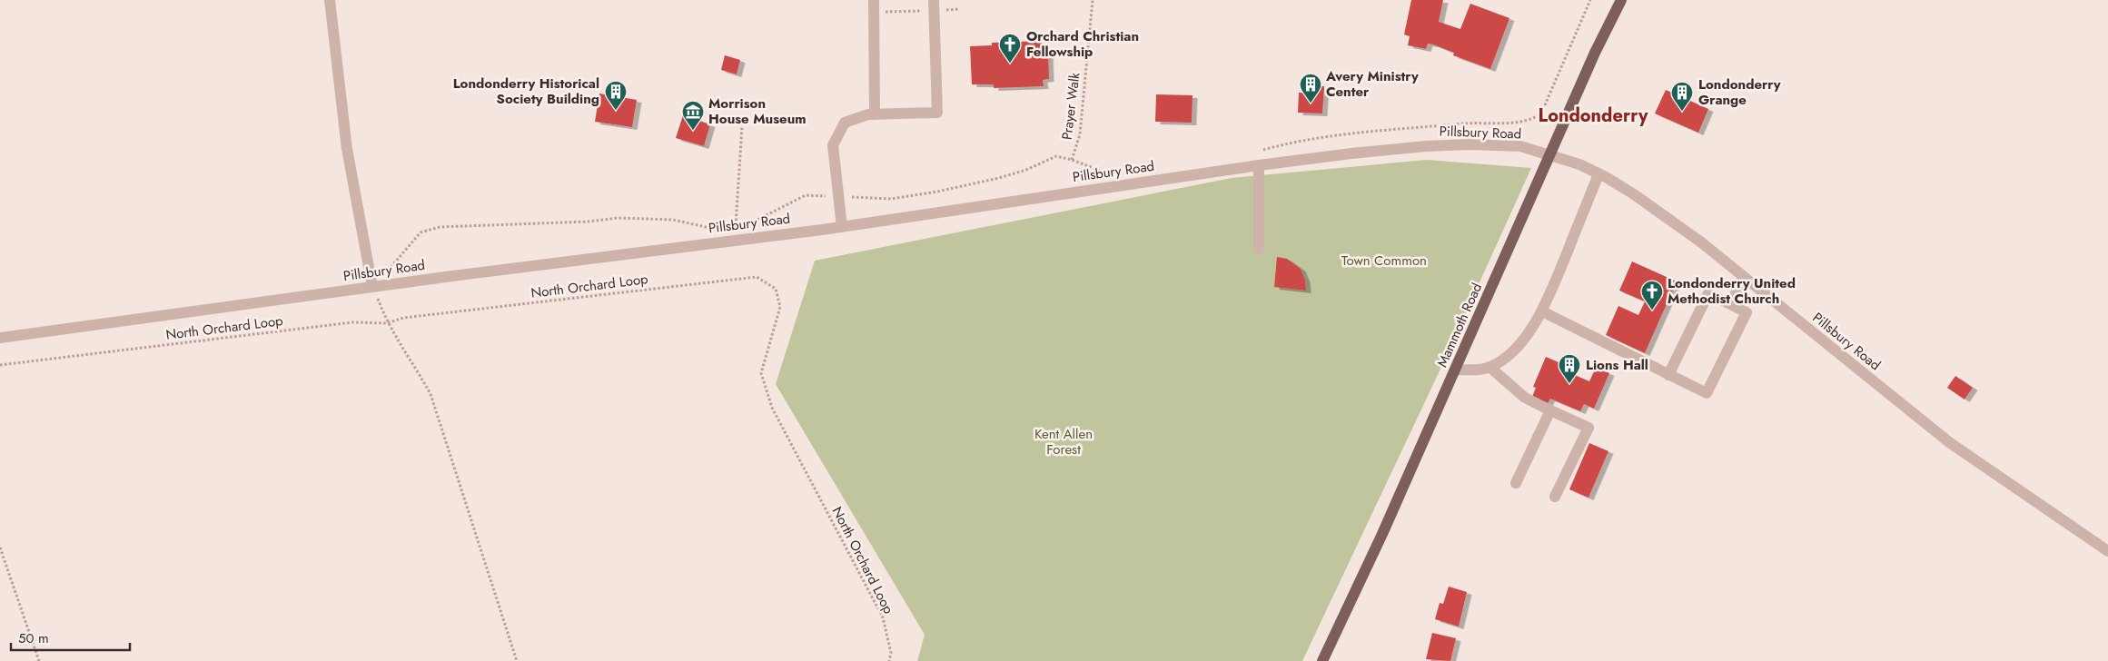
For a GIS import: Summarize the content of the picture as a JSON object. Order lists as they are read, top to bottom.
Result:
{
  "streets": {
    "main road": ["Mammoth Road"],
    "street": ["Pillsbury Road"],
    "path": ["Prayer Walk", "North Orchard Loop"]
  },
  "crossings": [
    ["Pillsbury Road", "Mammoth Road"]
  ],
  "districts": ["Londonderry"],
  "parks": ["Town Common", "Kent Allen Forest"],
  "places": {
    "church": ["Orchard Christian Fellowship", "Londonderry United Methodist Church"],
    "building": [
      "Avery Ministry Center",
      "Londonderry Historical Society Building",
      "Londonderry Grange",
      "Lions Hall"
    ],
    "museum": ["Morrison House Museum"]
  },
  "scale_bar": "50 m"
}
